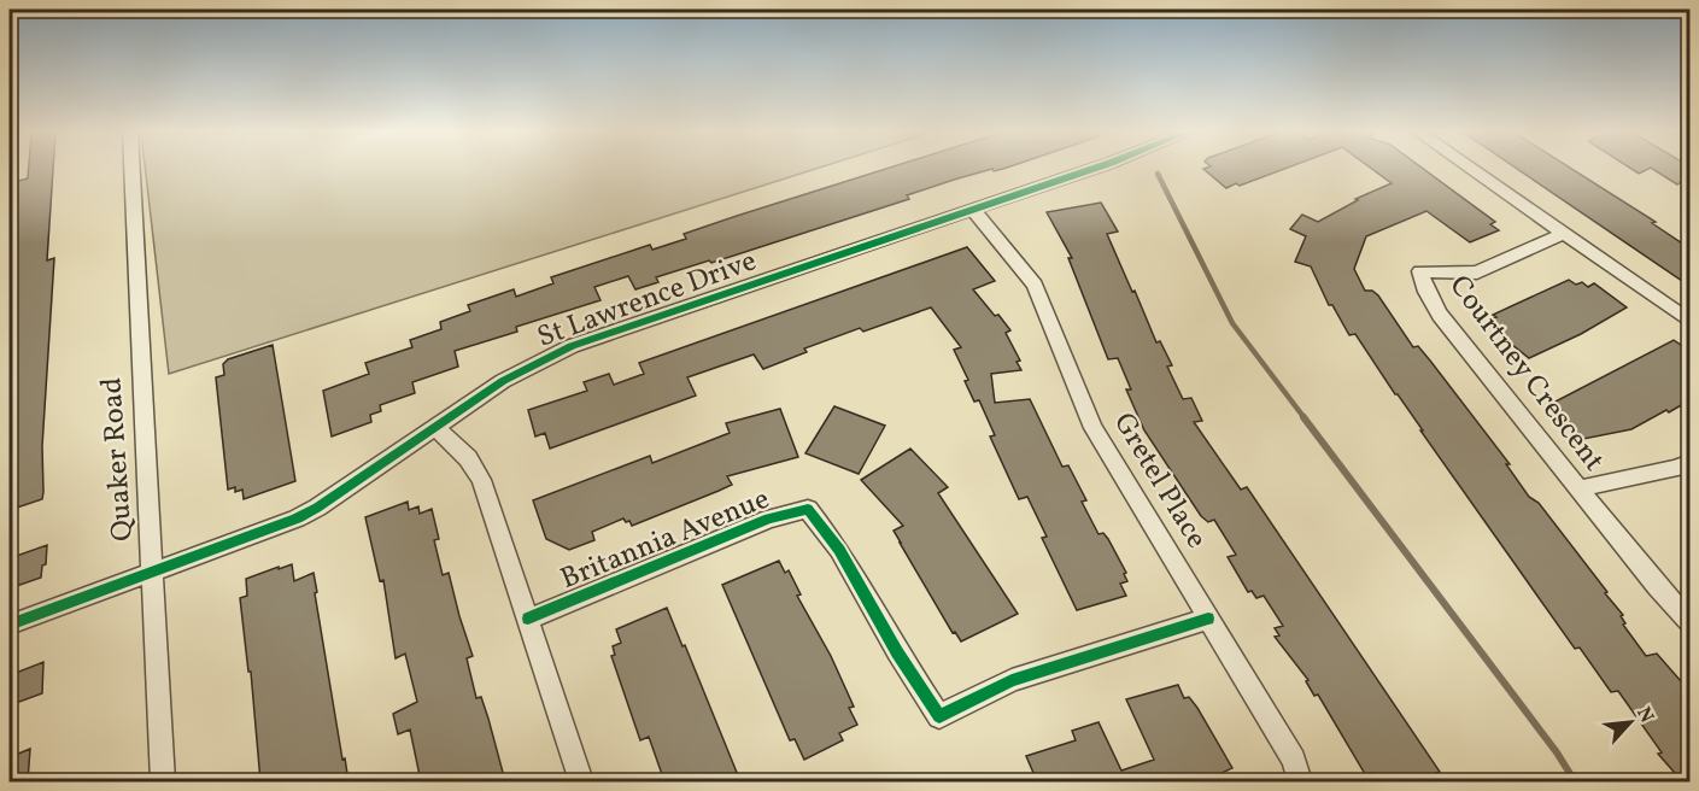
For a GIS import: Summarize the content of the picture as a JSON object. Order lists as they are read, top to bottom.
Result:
{
  "streets": {
    "street": [
      "St Lawrence Drive",
      "Courtney Crescent",
      "Quaker Road",
      "Gretel Place",
      "Britannia Avenue"
    ]
  },
  "crossings": [
    ["St Lawrence Drive", "Quaker Road"],
    ["St Lawrence Drive", "Gretel Place"],
    ["Gretel Place", "Britannia Avenue"]
  ],
  "north": "top right"
}
